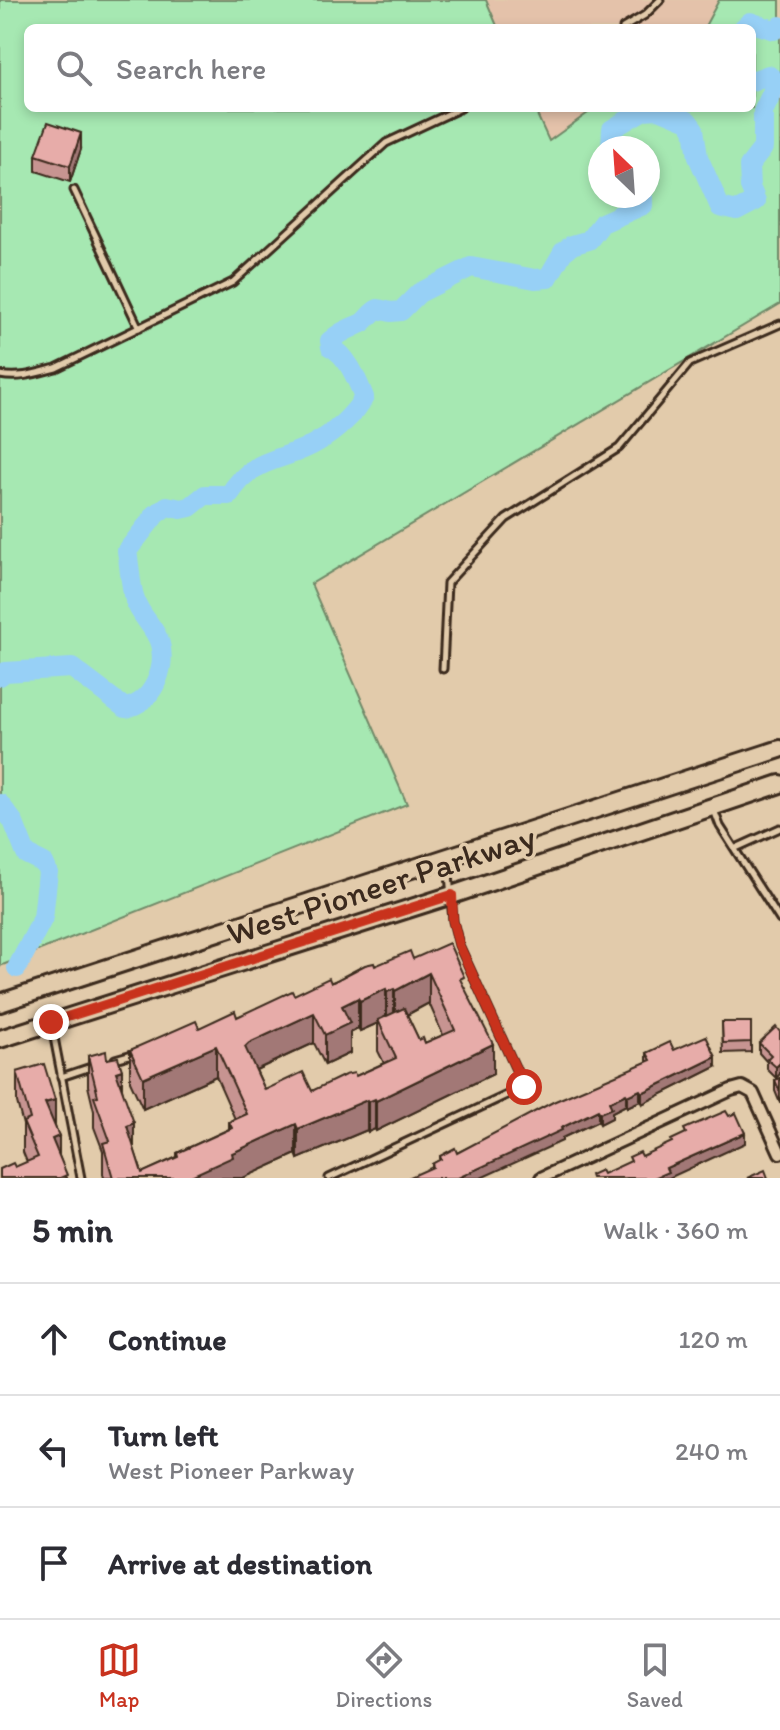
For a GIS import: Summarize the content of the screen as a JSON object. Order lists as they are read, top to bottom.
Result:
{
  "streets": {
    "main road": ["West Pioneer Parkway"]
  },
  "north": "top left",
  "page": {
    "search": "Search here",
    "heading": ["5 min", "Walk · 360 m"],
    "list": [
      ["Continue", "120 m"],
      ["Turn left", "West Pioneer Parkway", "240 m"],
      "Arrive at destination"
    ],
    "nav": ["Map", "Directions", "Saved"]
  }
}
